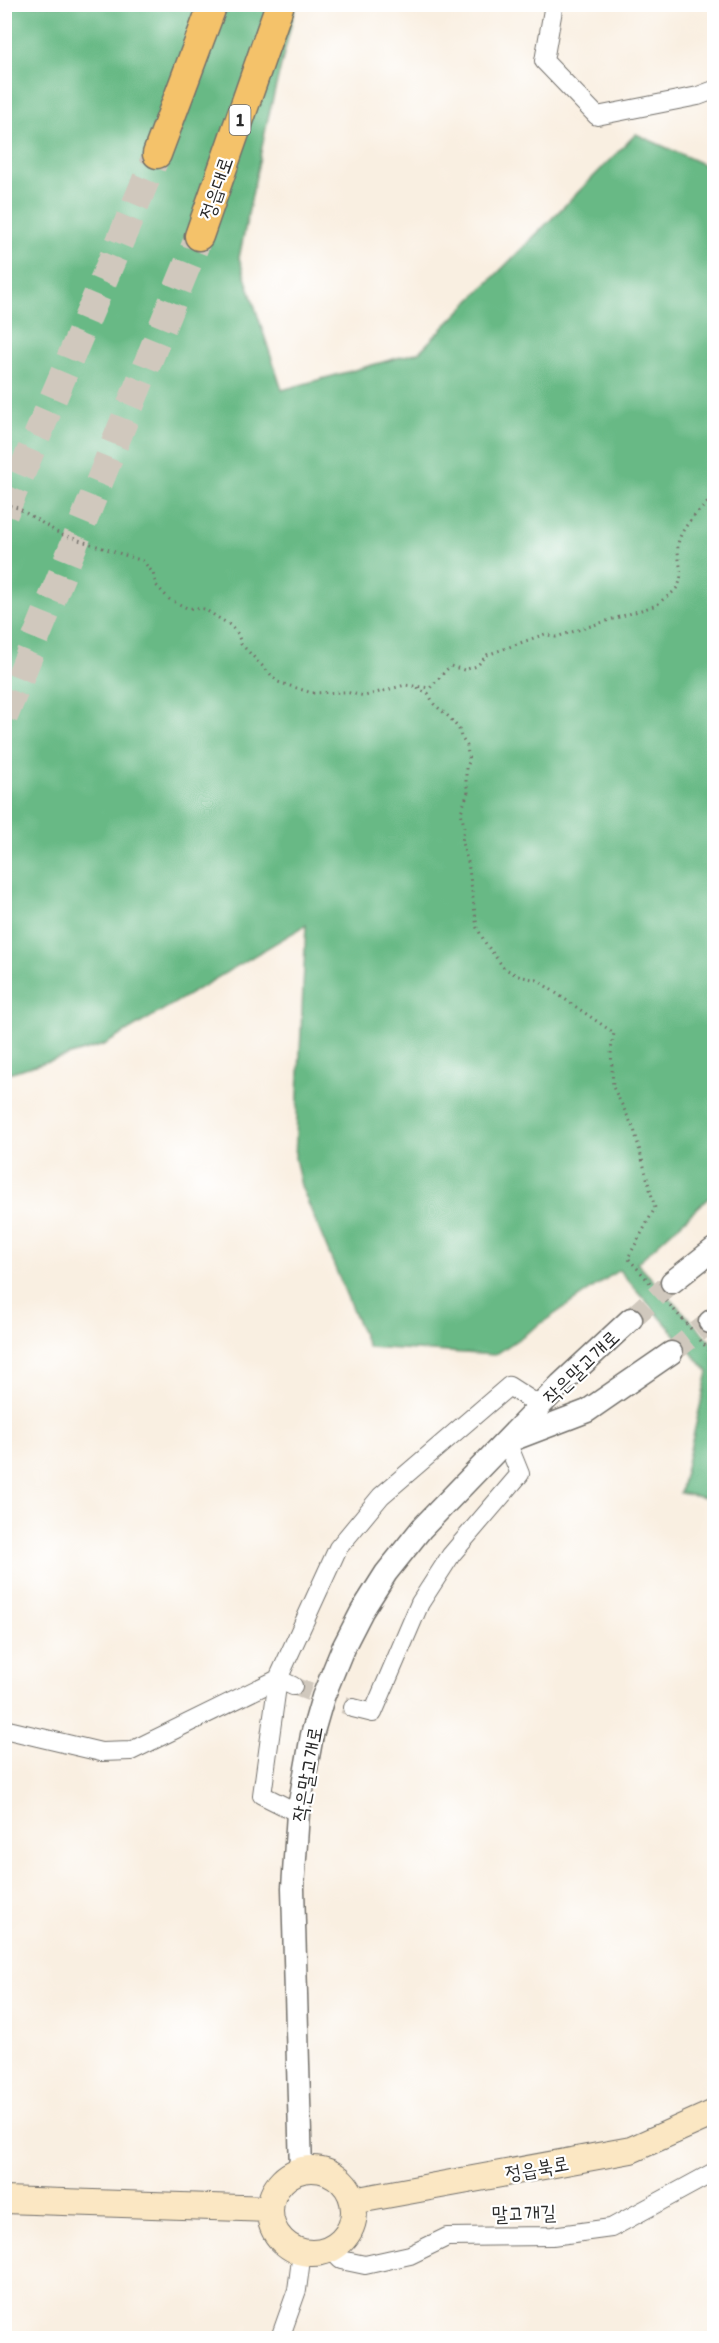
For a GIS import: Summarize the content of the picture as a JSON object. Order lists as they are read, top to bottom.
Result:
{
  "streets": {
    "main road": ["1", "정읍대로", "정읍북로"],
    "street": ["작은말고개로", "말고개길"]
  },
  "crossings": [
    ["작은말고개로", "정읍북로"],
    ["작은말고개로", "말고개길"],
    ["정읍북로", "말고개길"]
  ]
}
